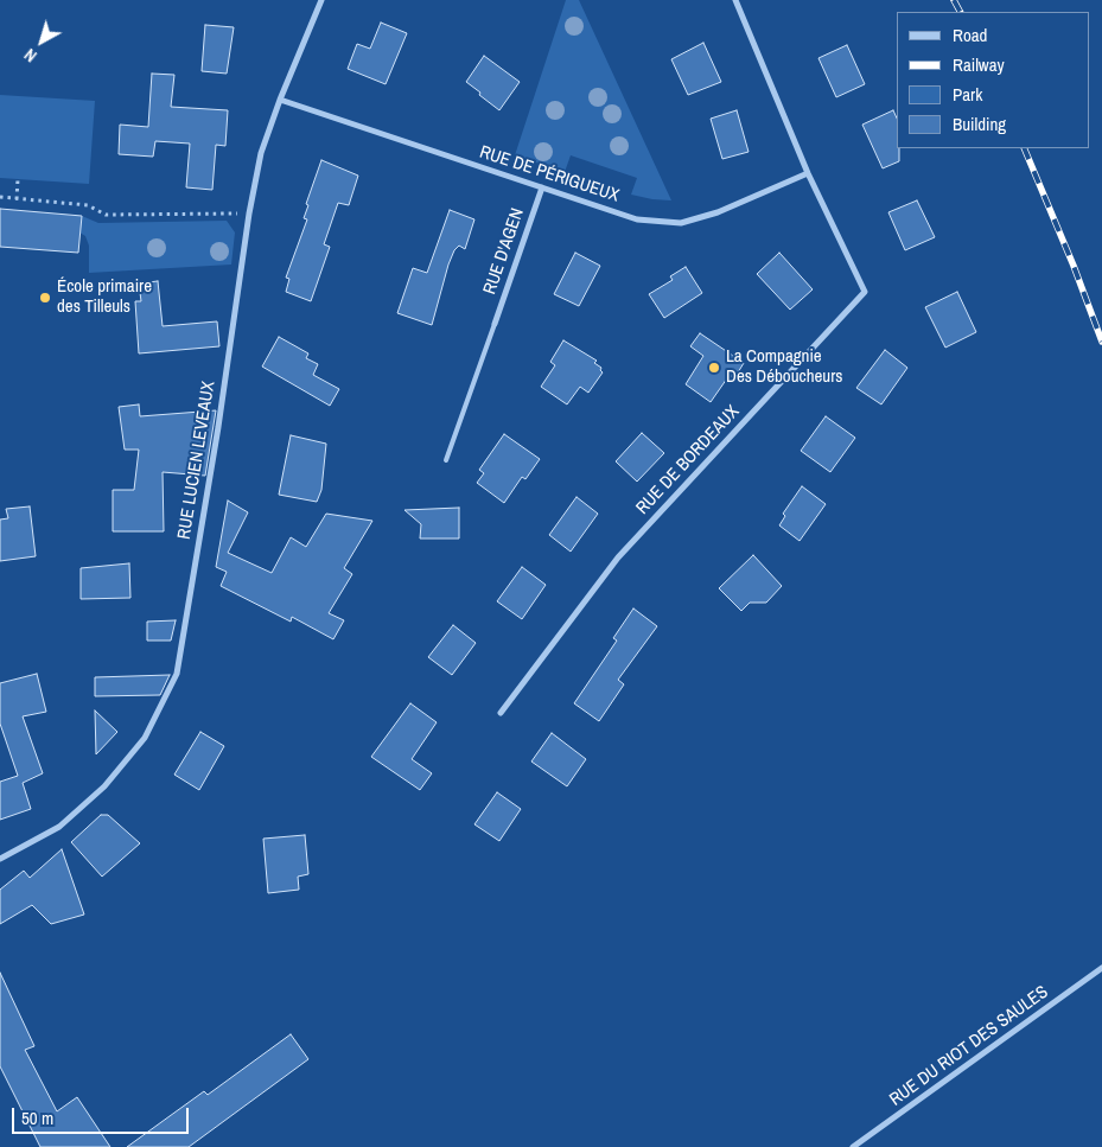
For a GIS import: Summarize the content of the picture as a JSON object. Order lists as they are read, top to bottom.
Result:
{
  "streets": {
    "street": [
      "RUE DE PÉRIGUEUX",
      "RUE D'AGEN",
      "RUE LUCIEN LEVEAUX",
      "RUE DE BORDEAUX",
      "RUE DU RIOT DES SAULES"
    ]
  },
  "crossings": [
    ["RUE DE PÉRIGUEUX", "RUE D'AGEN"],
    ["RUE DE PÉRIGUEUX", "RUE LUCIEN LEVEAUX"],
    ["RUE DE PÉRIGUEUX", "RUE DE BORDEAUX"]
  ],
  "places": ["École primaire des Tilleuls", "La Compagnie Des Déboucheurs"],
  "legend": [
    "Road",
    "Railway",
    "Park",
    "Building"
  ],
  "scale_bar": "50 m",
  "north": "bottom left"
}
